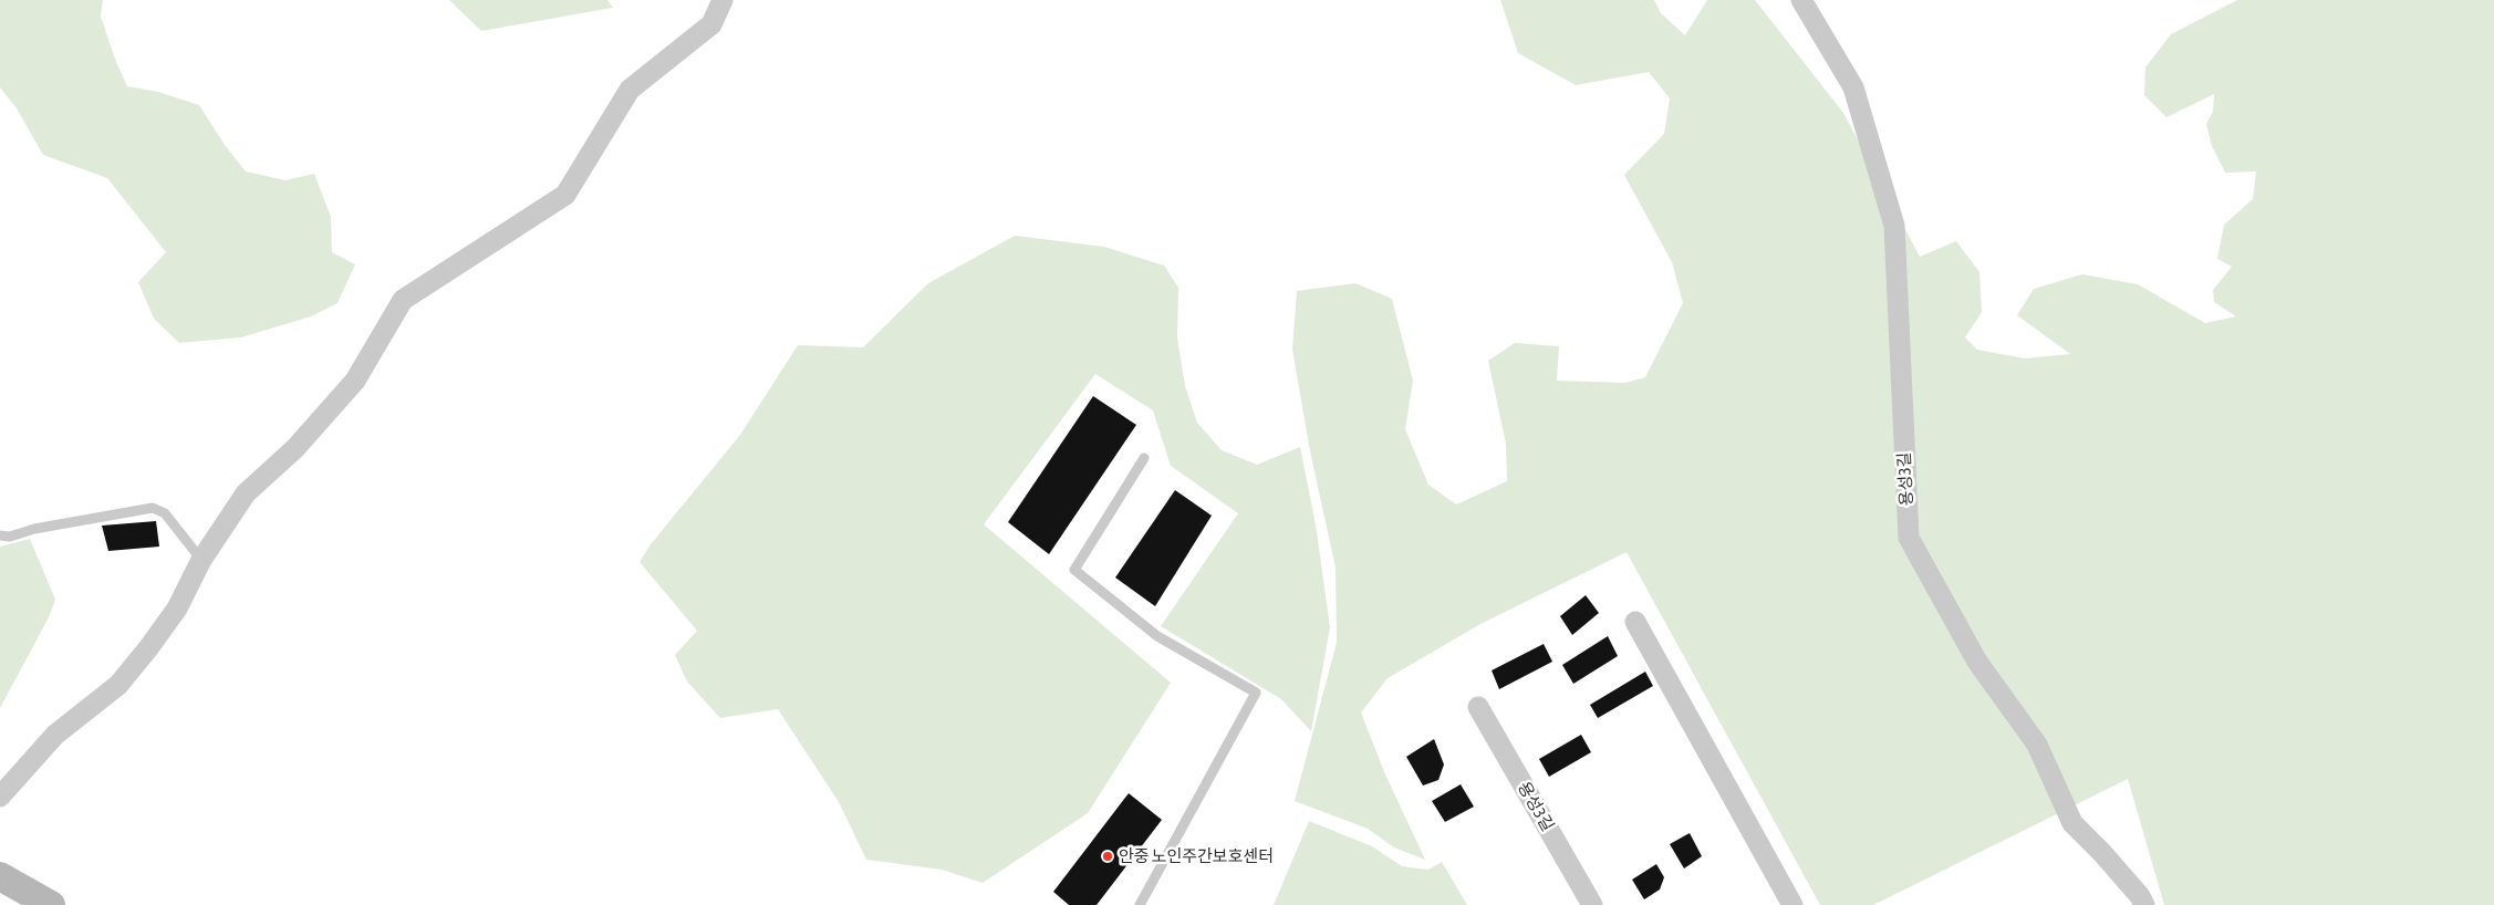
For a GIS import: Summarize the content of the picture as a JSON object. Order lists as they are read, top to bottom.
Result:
{
  "streets": {
    "street": ["용성3길"]
  },
  "places": ["안중 노인주간보호센터"]
}
